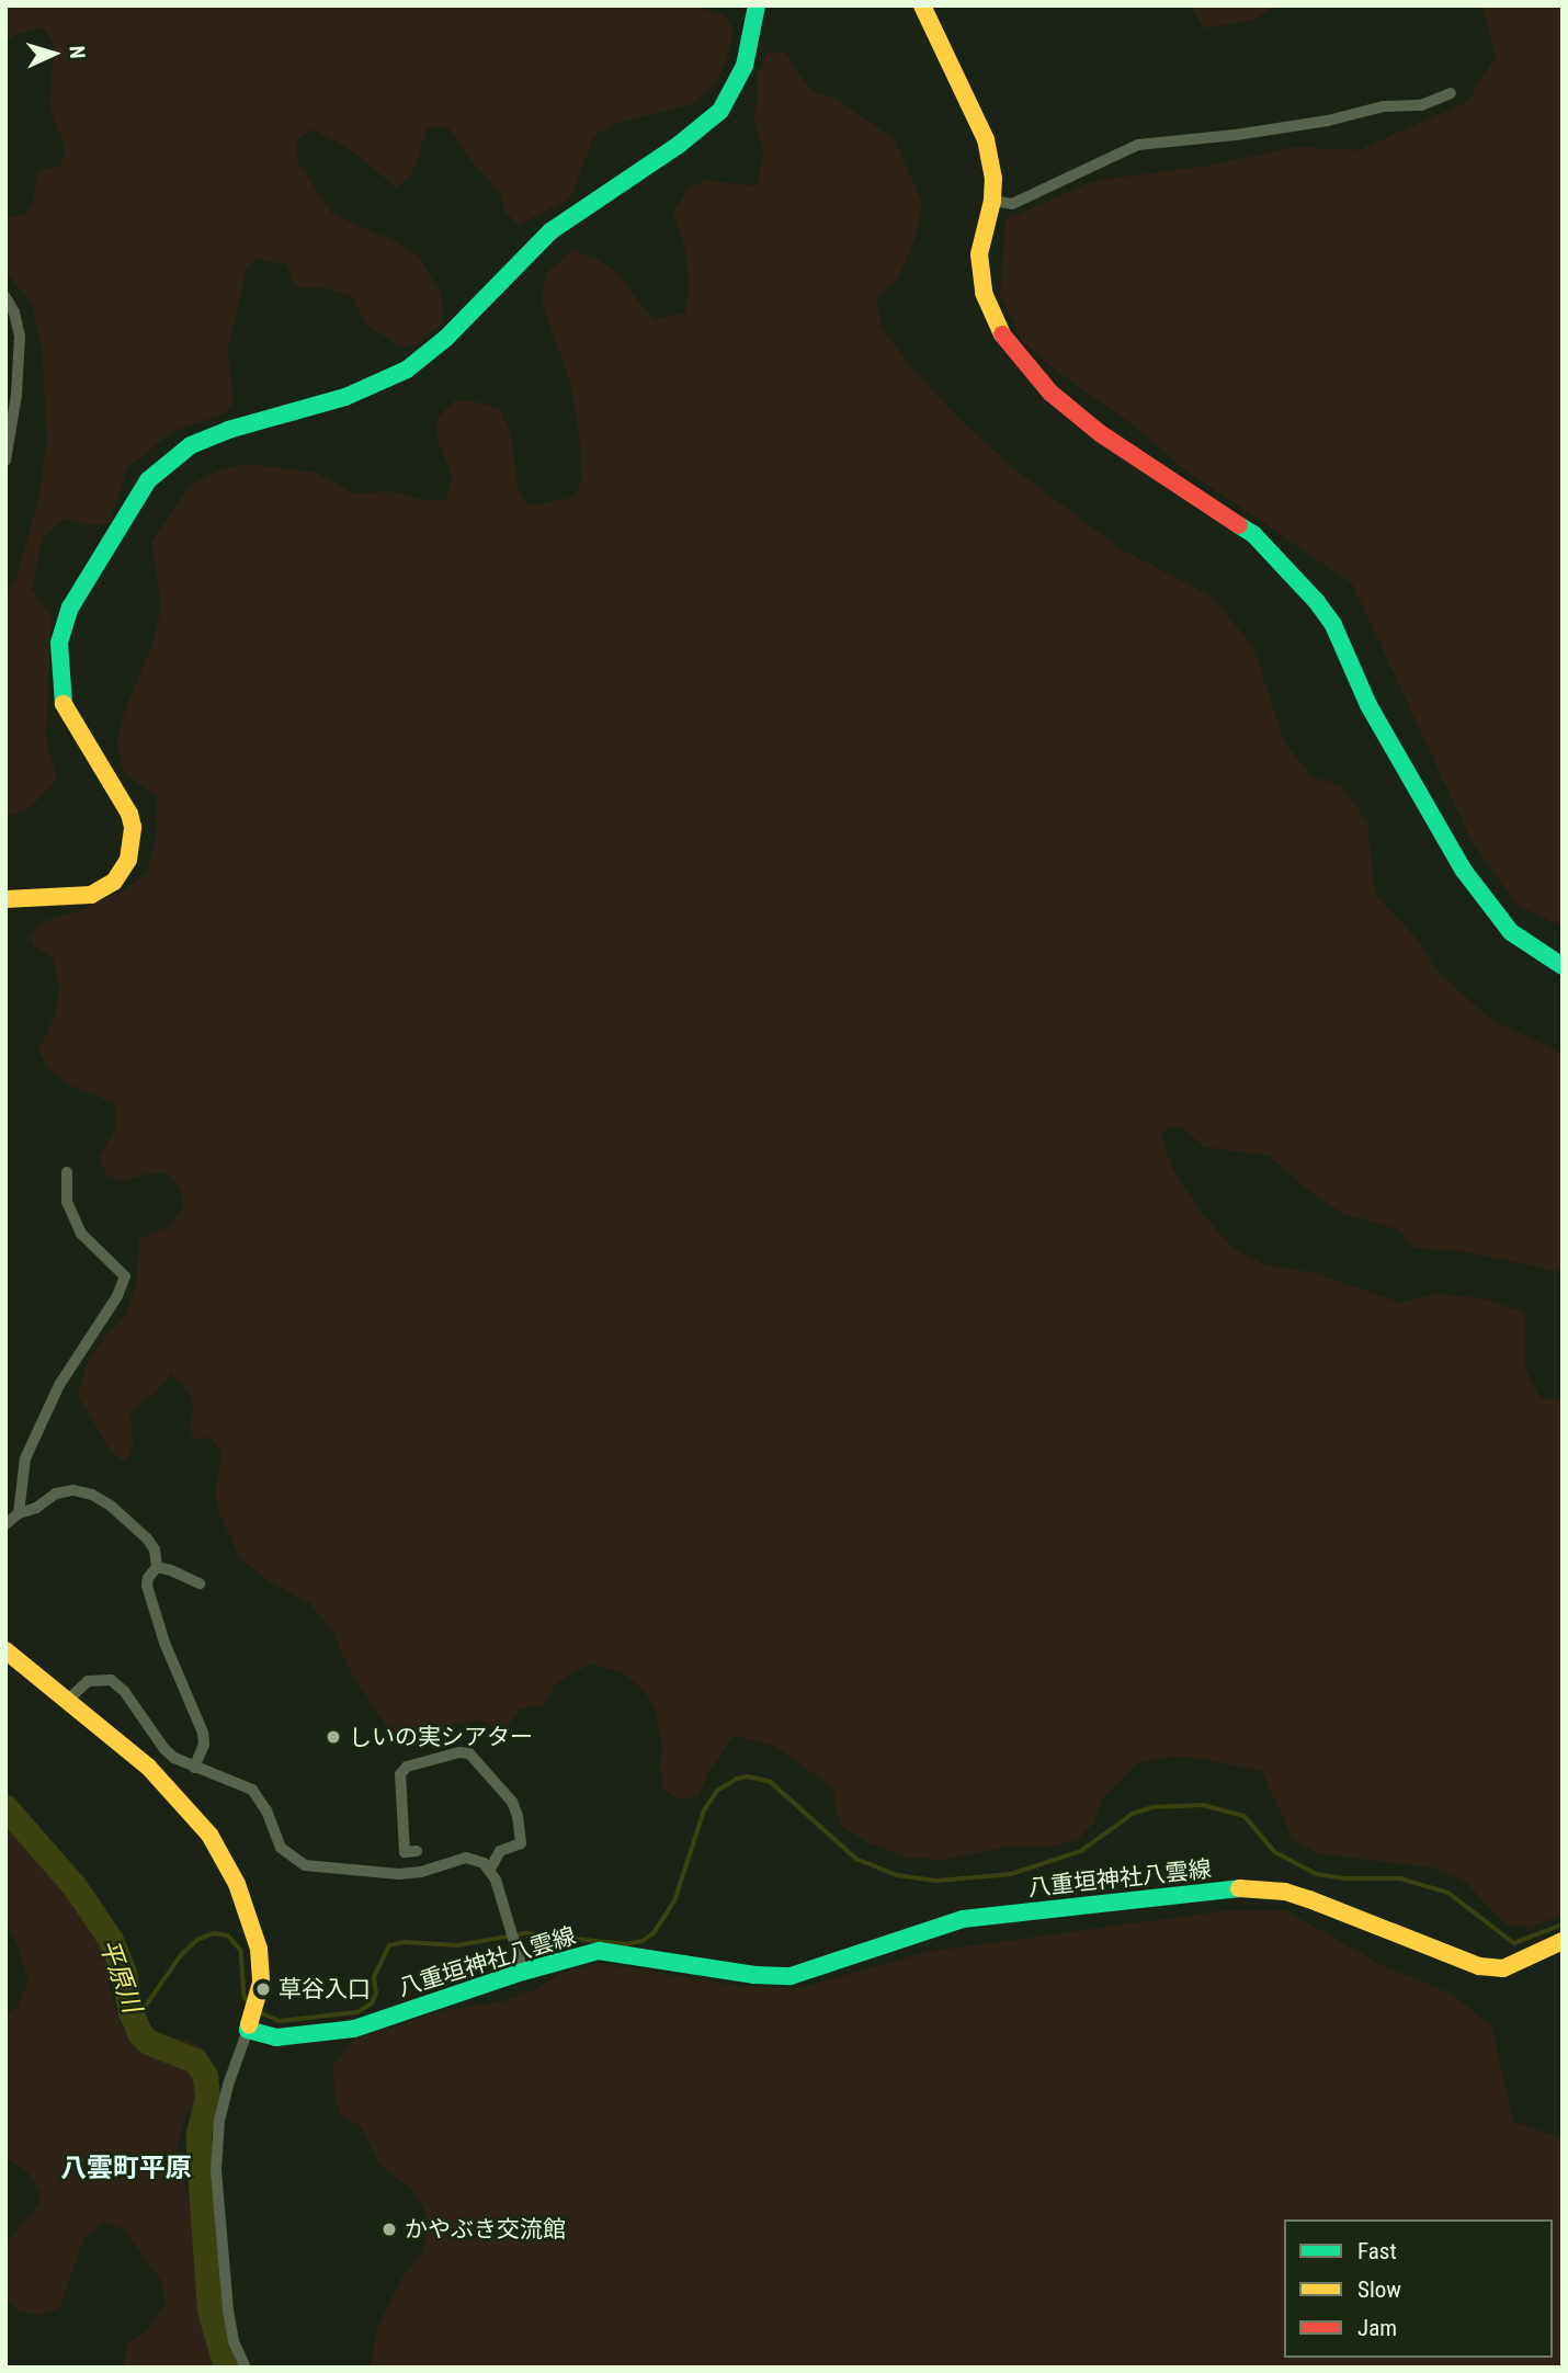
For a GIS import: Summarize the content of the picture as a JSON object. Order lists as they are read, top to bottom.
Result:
{
  "streets": {
    "street": ["八重垣神社八雲線"]
  },
  "districts": ["八雲町平原"],
  "water": ["平原川"],
  "places": ["しいの実シアター", "草谷入口", "かやぶき交流館"],
  "legend": ["Fast", "Slow", "Jam"],
  "north": "right"
}
